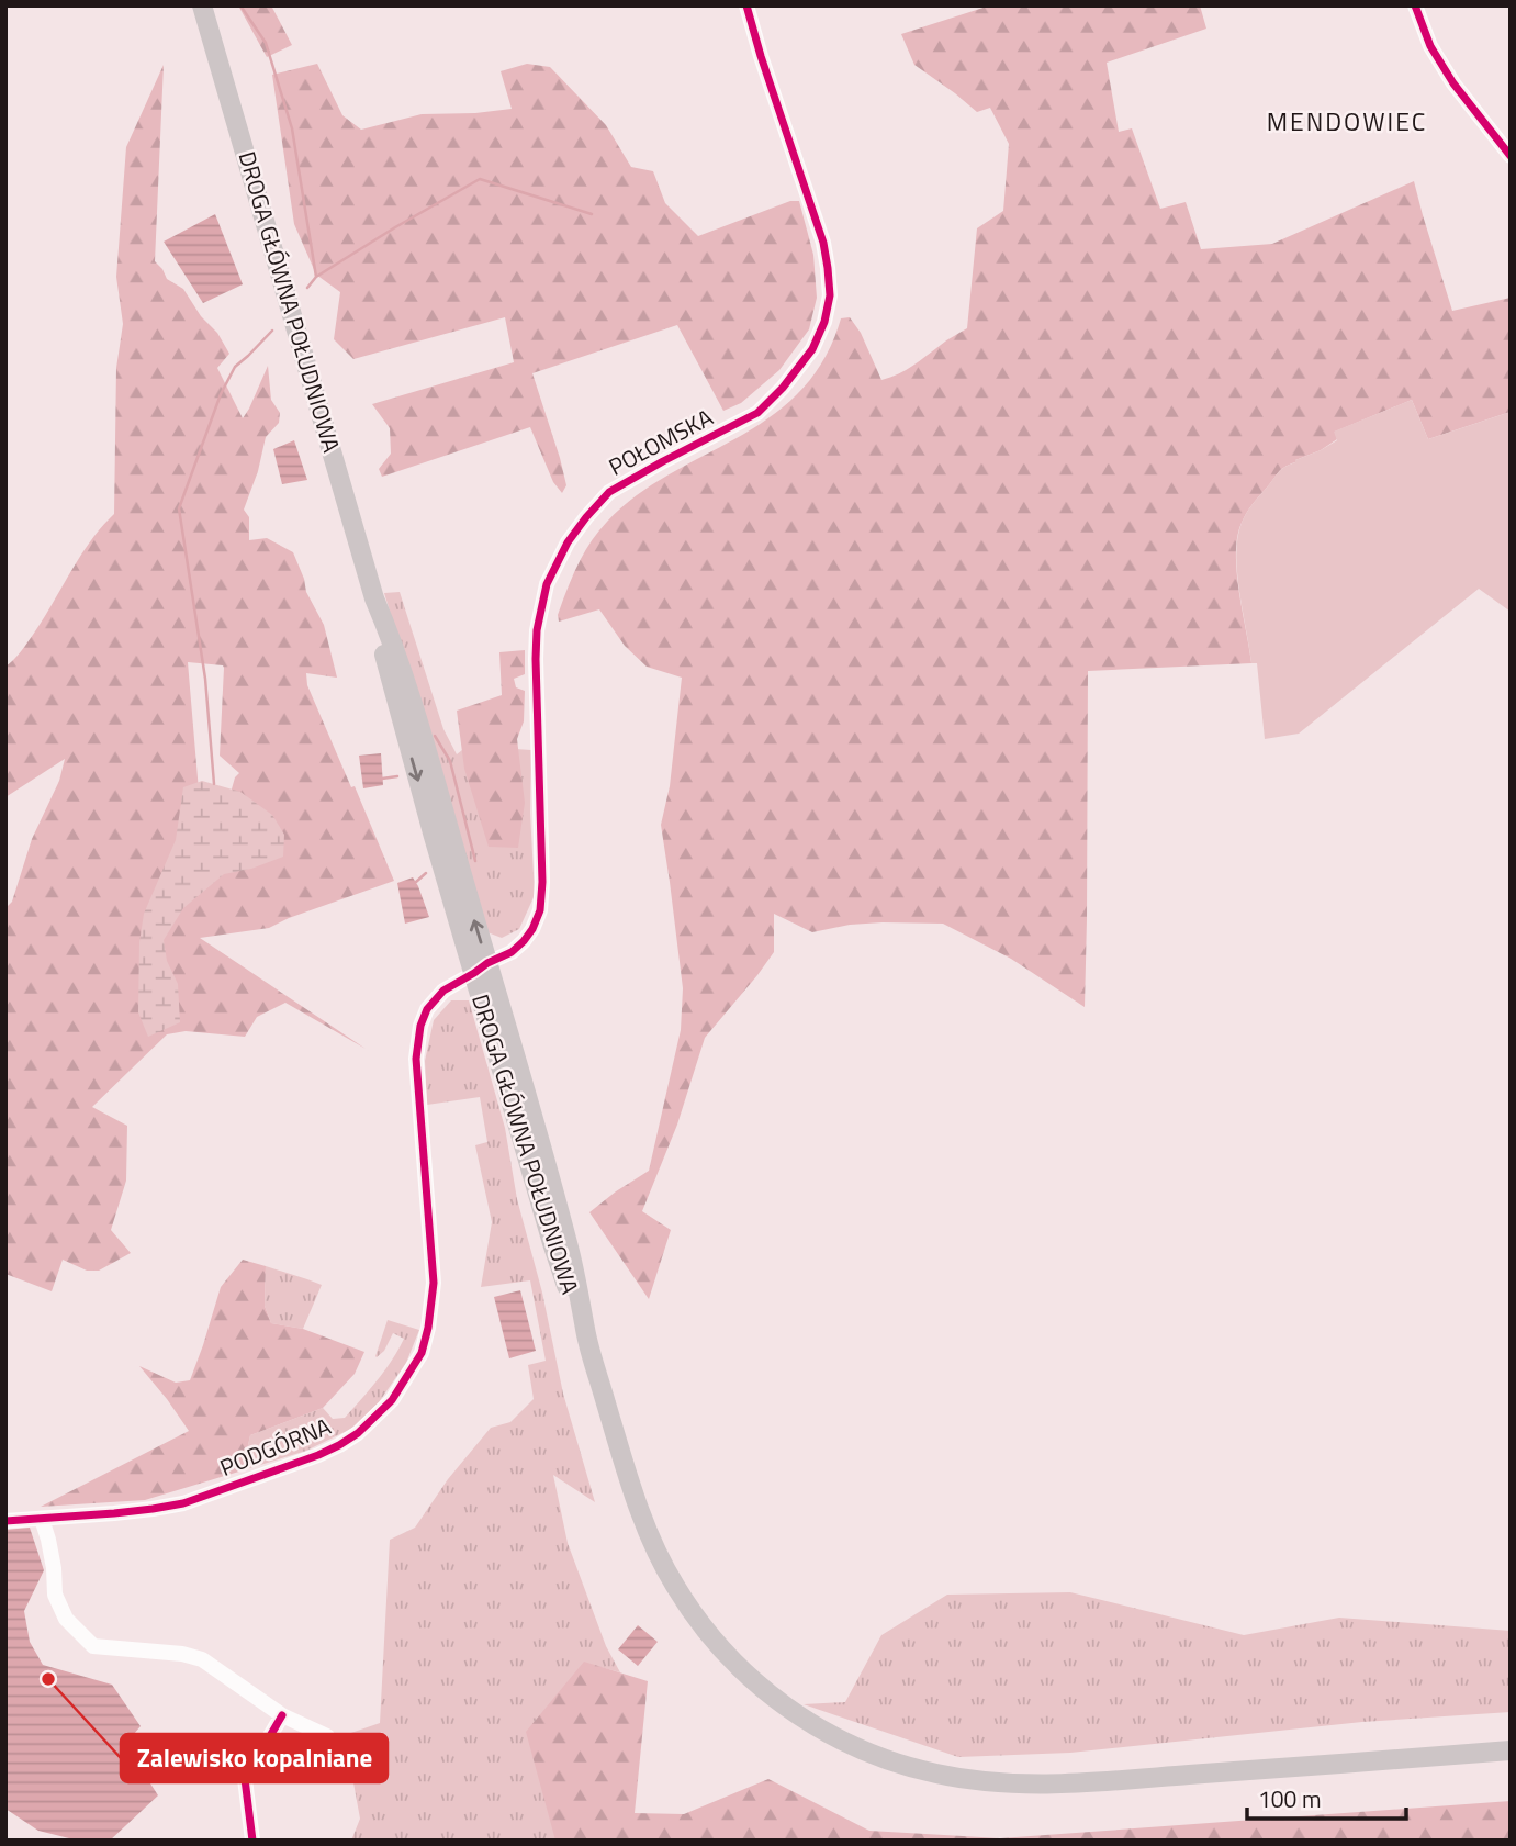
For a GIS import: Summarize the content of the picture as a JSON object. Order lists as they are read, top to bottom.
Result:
{
  "streets": {
    "main road": ["DROGA GŁÓWNA POŁUDNIOWA"],
    "street": ["POŁOMSKA", "PODGÓRNA"]
  },
  "crossings": [
    ["DROGA GŁÓWNA POŁUDNIOWA", "POŁOMSKA"],
    ["POŁOMSKA", "PODGÓRNA"]
  ],
  "districts": ["MENDOWIEC"],
  "places": ["Zalewisko kopalniane"],
  "scale_bar": "100 m"
}
